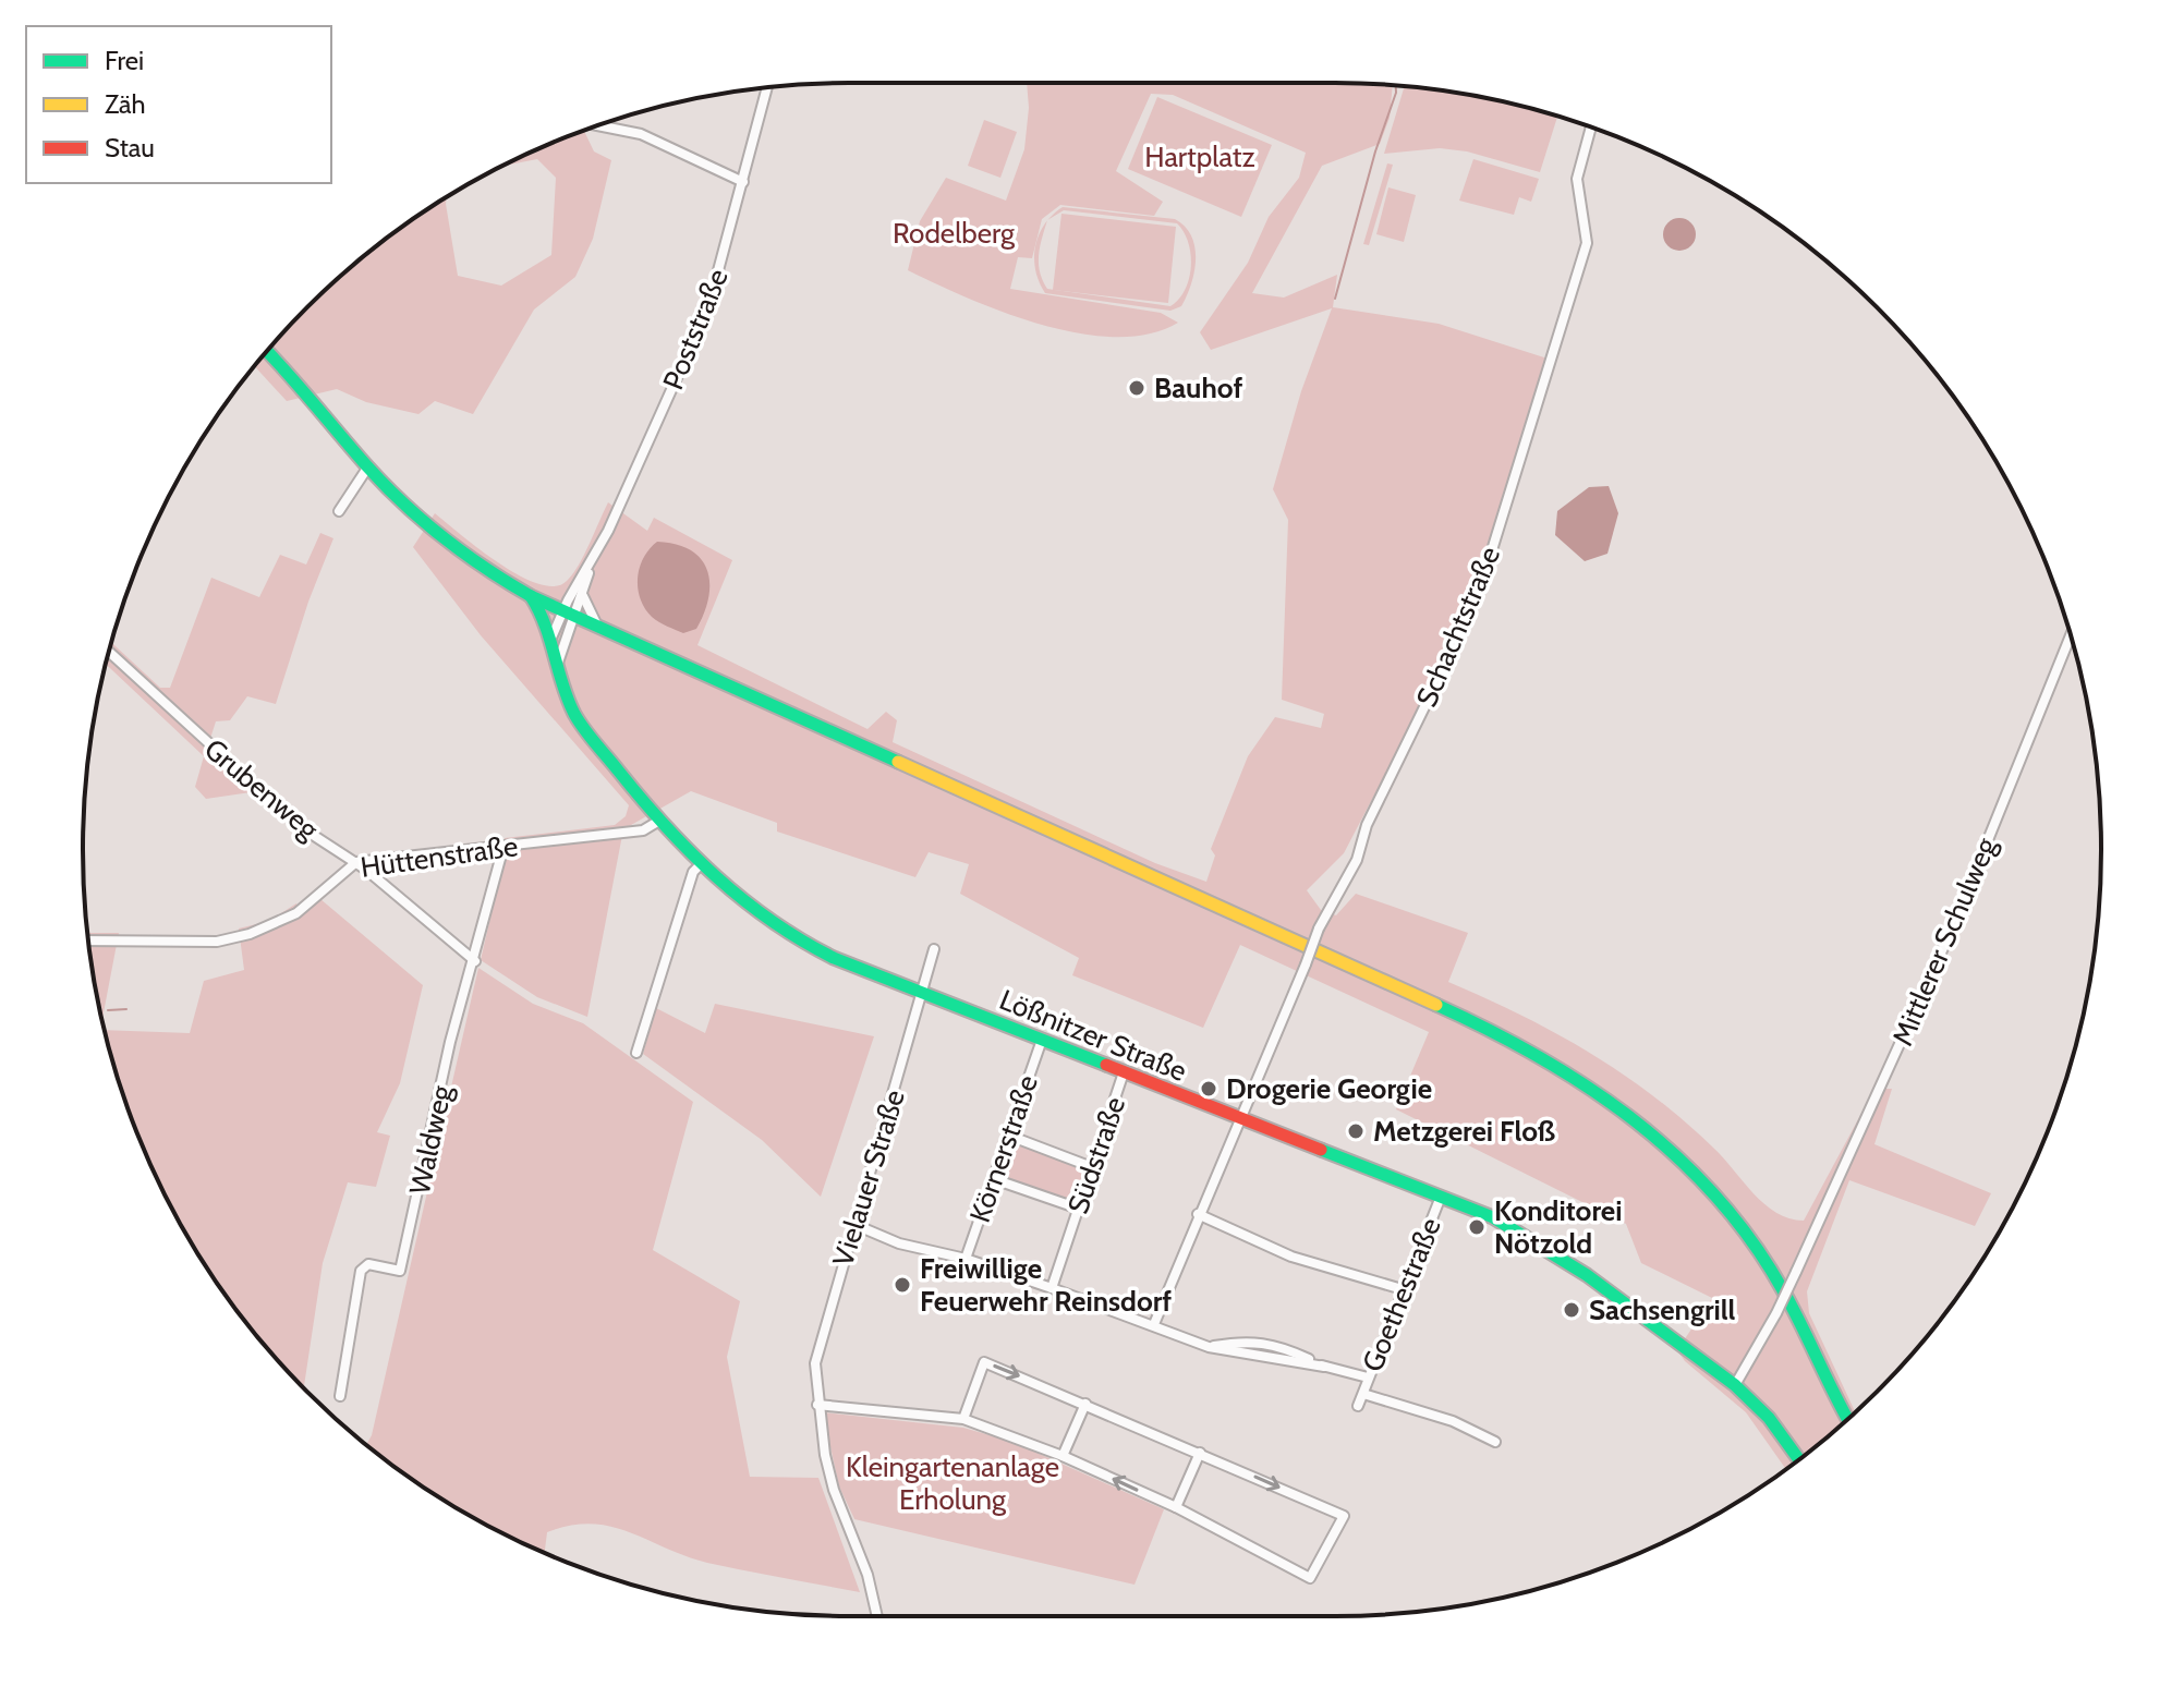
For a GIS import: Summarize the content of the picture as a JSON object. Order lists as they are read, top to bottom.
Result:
{
  "streets": {
    "main road": ["Lößnitzer Straße"],
    "street": [
      "Poststraße",
      "Schachtstraße",
      "Grubenweg",
      "Hüttenstraße",
      "Mittlerer Schulweg",
      "Waldweg",
      "Körnerstraße",
      "Südstraße",
      "Vielauer Straße",
      "Goethestraße"
    ]
  },
  "crossings": [
    ["Poststraße", "Lößnitzer Straße"],
    ["Schachtstraße", "Lößnitzer Straße"],
    ["Grubenweg", "Hüttenstraße"],
    ["Grubenweg", "Waldweg"],
    ["Hüttenstraße", "Lößnitzer Straße"],
    ["Hüttenstraße", "Waldweg"],
    ["Mittlerer Schulweg", "Lößnitzer Straße"],
    ["Lößnitzer Straße", "Körnerstraße"],
    ["Lößnitzer Straße", "Südstraße"],
    ["Lößnitzer Straße", "Vielauer Straße"],
    ["Lößnitzer Straße", "Goethestraße"]
  ],
  "parks": ["Hartplatz", "Rodelberg", "Kleingartenanlage Erholung"],
  "places": [
    "Bauhof",
    "Drogerie Georgie",
    "Metzgerei Floß",
    "Konditorei Nötzold",
    "Freiwillige Feuerwehr Reinsdorf",
    "Sachsengrill"
  ],
  "legend": ["Frei", "Zäh", "Stau"]
}
